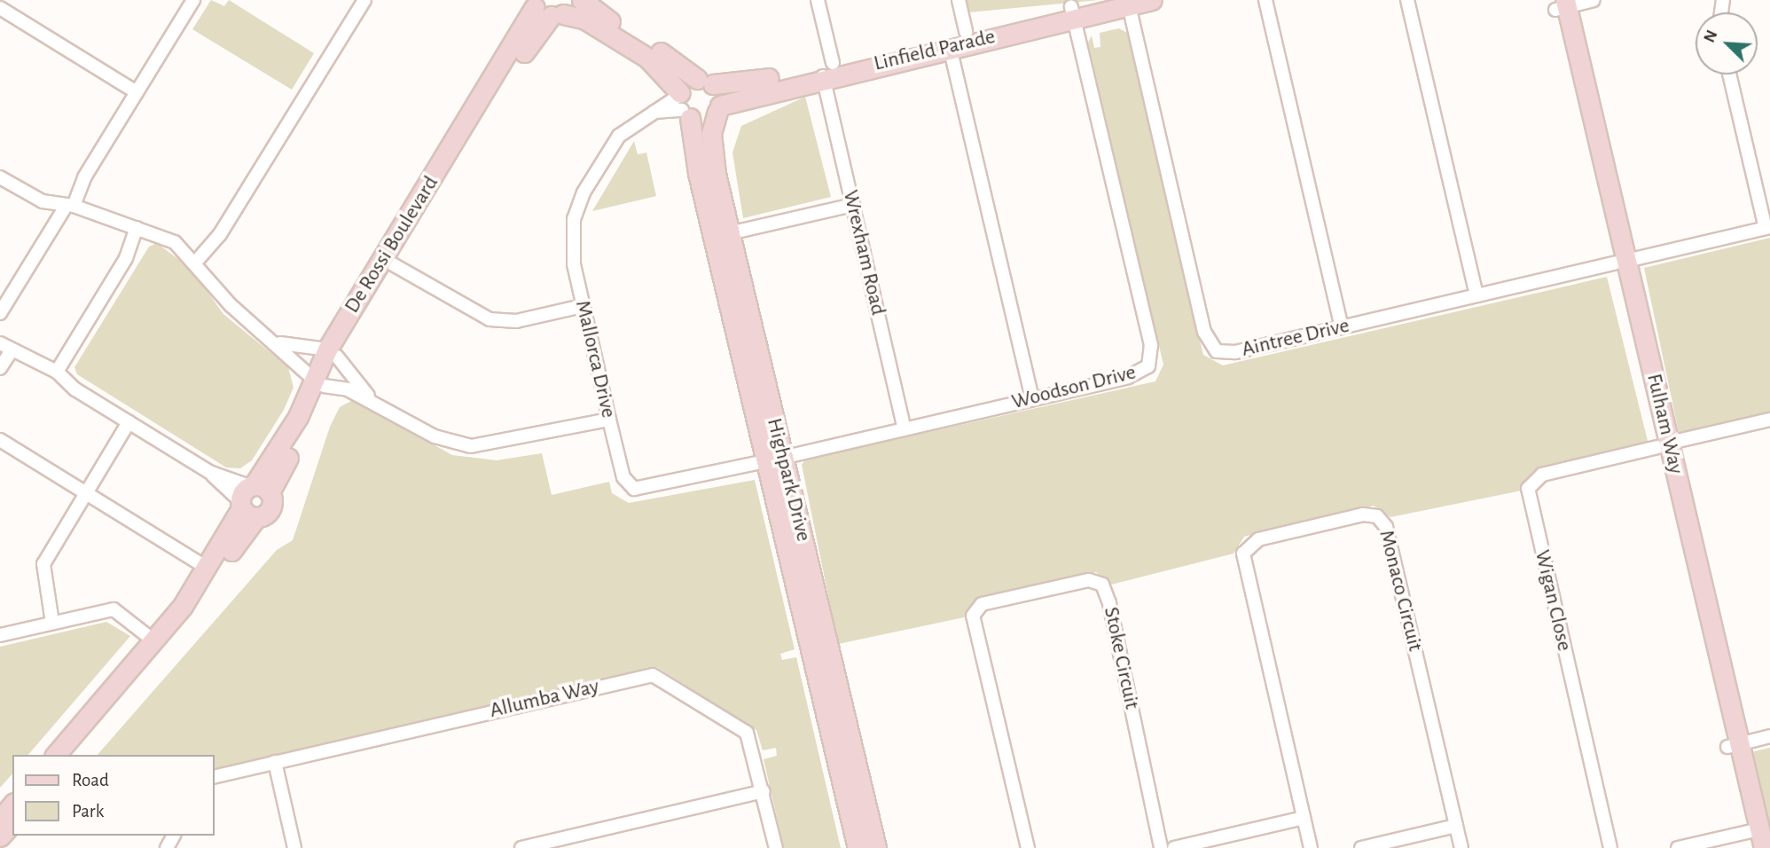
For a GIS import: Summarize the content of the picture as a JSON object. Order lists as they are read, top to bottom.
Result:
{
  "streets": {
    "street": [
      "Linfield Parade",
      "De Rossi Boulevard",
      "Wrexham Road",
      "Aintree Drive",
      "Mallorca Drive",
      "Woodson Drive",
      "Fulham Way",
      "Highpark Drive",
      "Monaco Circuit",
      "Wigan Close",
      "Stoke Circuit",
      "Allumba Way"
    ]
  },
  "crossings": [
    ["Linfield Parade", "Wrexham Road"],
    ["Linfield Parade", "Aintree Drive"],
    ["Linfield Parade", "Mallorca Drive"],
    ["Linfield Parade", "Woodson Drive"],
    ["Linfield Parade", "Highpark Drive"],
    ["Wrexham Road", "Woodson Drive"],
    ["Aintree Drive", "Fulham Way"],
    ["Mallorca Drive", "Woodson Drive"],
    ["Mallorca Drive", "Highpark Drive"],
    ["Woodson Drive", "Highpark Drive"],
    ["Fulham Way", "Wigan Close"]
  ],
  "legend": ["Road", "Park"],
  "north": "top left"
}
